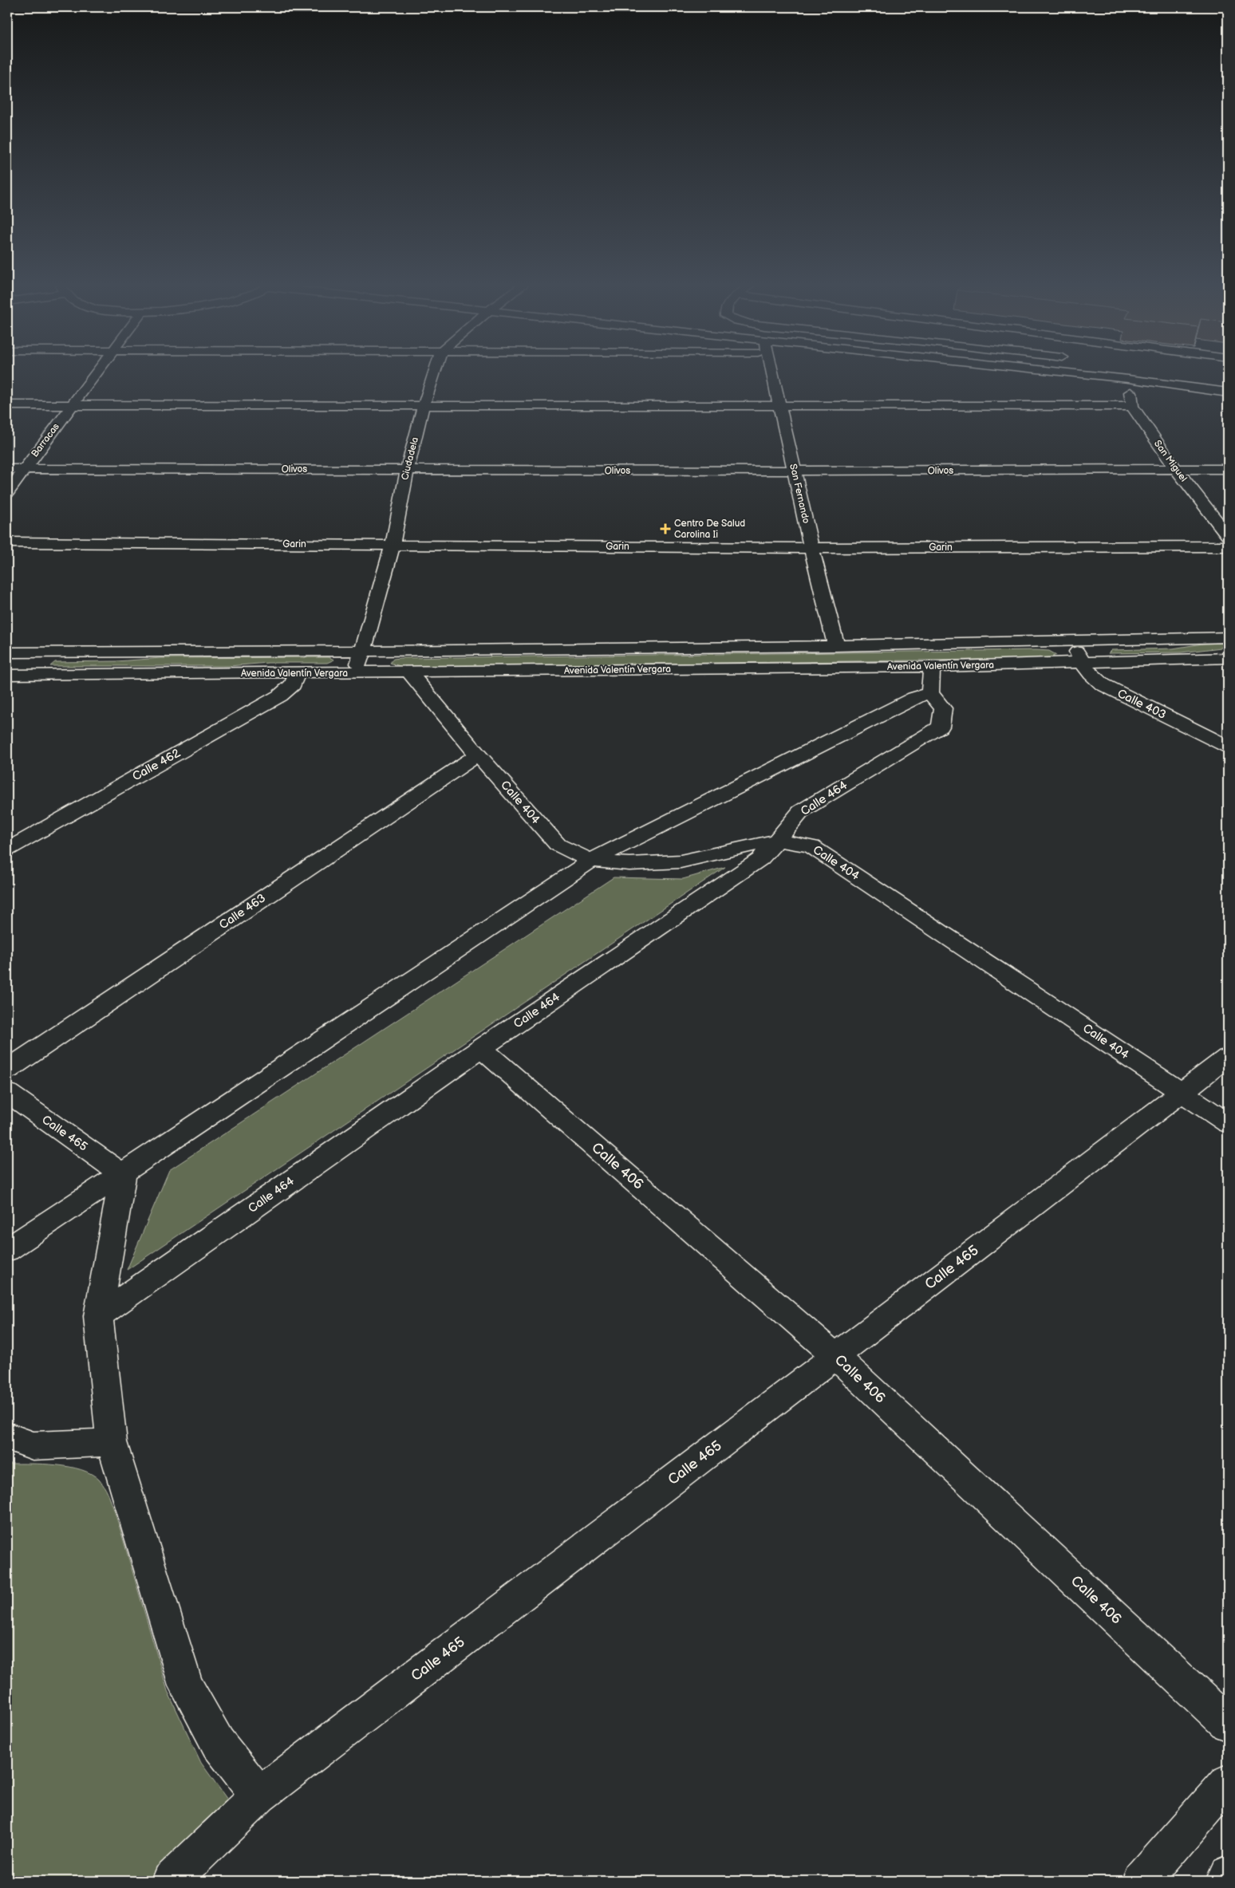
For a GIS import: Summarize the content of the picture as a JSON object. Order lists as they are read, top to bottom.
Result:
{
  "streets": {
    "street": [
      "Barracas",
      "Ciudadela",
      "San Miguel",
      "Olivos",
      "San Fernando",
      "Garin",
      "Avenida Valentín Vergara",
      "Calle 403",
      "Calle 462",
      "Calle 464",
      "Calle 404",
      "Calle 463",
      "Calle 465",
      "Calle 406"
    ]
  },
  "crossings": [
    ["Barracas", "Olivos"],
    ["Ciudadela", "Olivos"],
    ["Ciudadela", "Garin"],
    ["Ciudadela", "Avenida Valentín Vergara"],
    ["San Miguel", "Olivos"],
    ["Olivos", "San Fernando"],
    ["San Fernando", "Garin"],
    ["San Fernando", "Avenida Valentín Vergara"],
    ["Avenida Valentín Vergara", "Calle 403"],
    ["Avenida Valentín Vergara", "Calle 462"],
    ["Avenida Valentín Vergara", "Calle 404"],
    ["Calle 464", "Calle 404"],
    ["Calle 464", "Calle 406"],
    ["Calle 404", "Calle 463"],
    ["Calle 404", "Calle 465"],
    ["Calle 465", "Calle 406"]
  ],
  "places": {
    "health": ["Centro De Salud Carolina Ii"]
  }
}
